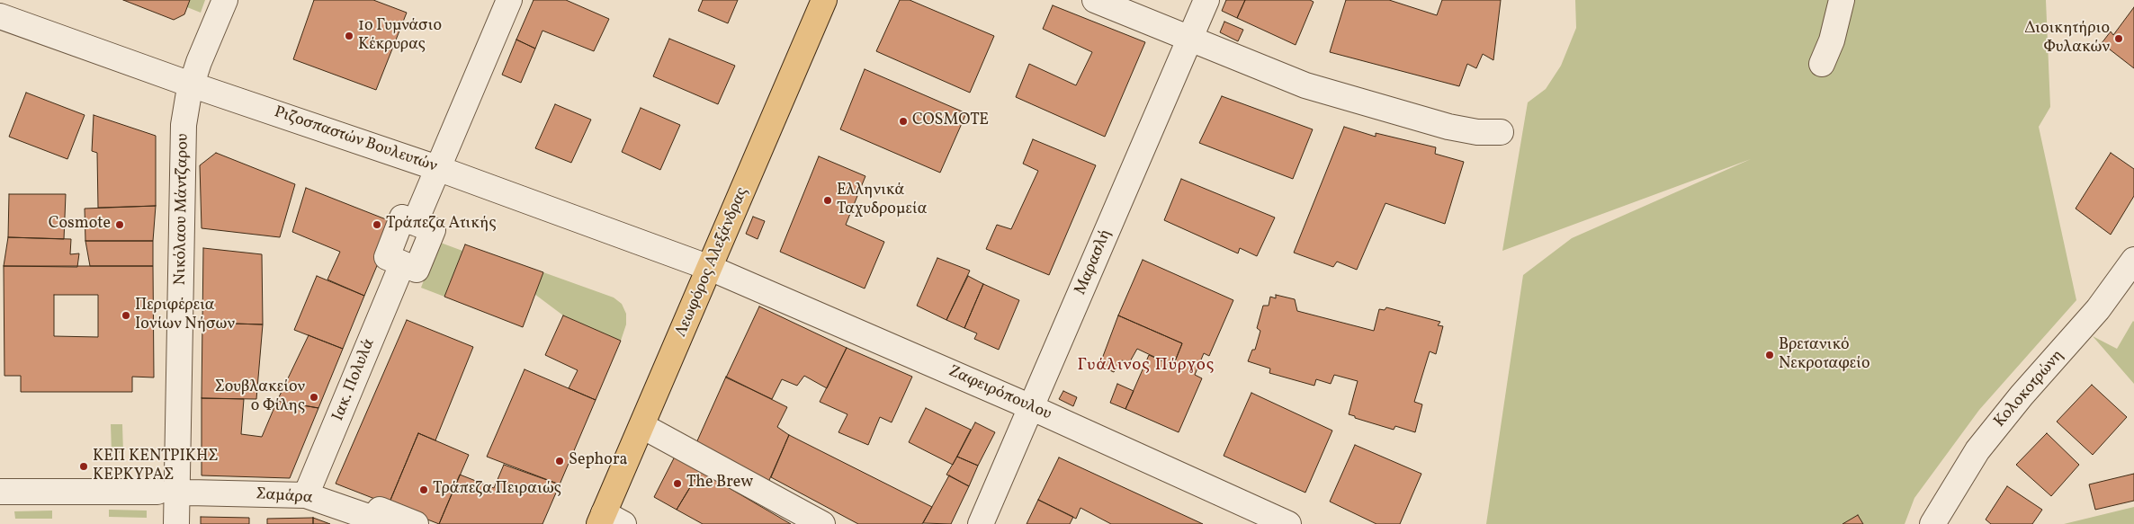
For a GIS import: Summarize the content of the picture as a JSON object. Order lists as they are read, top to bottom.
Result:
{
  "streets": {
    "main road": ["Λεωφόρος Αλεξάνδρας"],
    "street": [
      "Ριζοσπαστών Βουλευτών",
      "Νικόλαου Μάντζαρου",
      "Μαρασλή",
      "Ιακ. Πολυλά",
      "Κολοκοτρώνη",
      "Ζαφειρόπουλου",
      "Σαμάρα"
    ]
  },
  "crossings": [
    ["Ριζοσπαστών Βουλευτών", "Νικόλαου Μάντζαρου"],
    ["Ριζοσπαστών Βουλευτών", "Λεωφόρος Αλεξάνδρας"],
    ["Ριζοσπαστών Βουλευτών", "Ιακ. Πολυλά"],
    ["Ριζοσπαστών Βουλευτών", "Ζαφειρόπουλου"],
    ["Λεωφόρος Αλεξάνδρας", "Ζαφειρόπουλου"],
    ["Μαρασλή", "Ζαφειρόπουλου"],
    ["Ιακ. Πολυλά", "Σαμάρα"]
  ],
  "districts": ["Γυάλινος Πύργος"],
  "places": [
    "1ο Γυμνάσιο Κέκρυρας",
    "Διοικητήριο Φυλακών",
    "COSMOTE",
    "Ελληνικά Ταχυδρομεία",
    "Cosmote",
    "Τράπεζα Ατικής",
    "Περιφέρεια Ιονίων Νήσων",
    "Βρετανικό Νεκροταφείο",
    "Σουβλακείον ο Φίλης",
    "Sephora",
    "ΚΕΠ ΚΕΝΤΡΙΚΗΣ ΚΕΡΚΥΡΑΣ",
    "The Brew",
    "Τράπεζα Πειραιώς"
  ]
}
